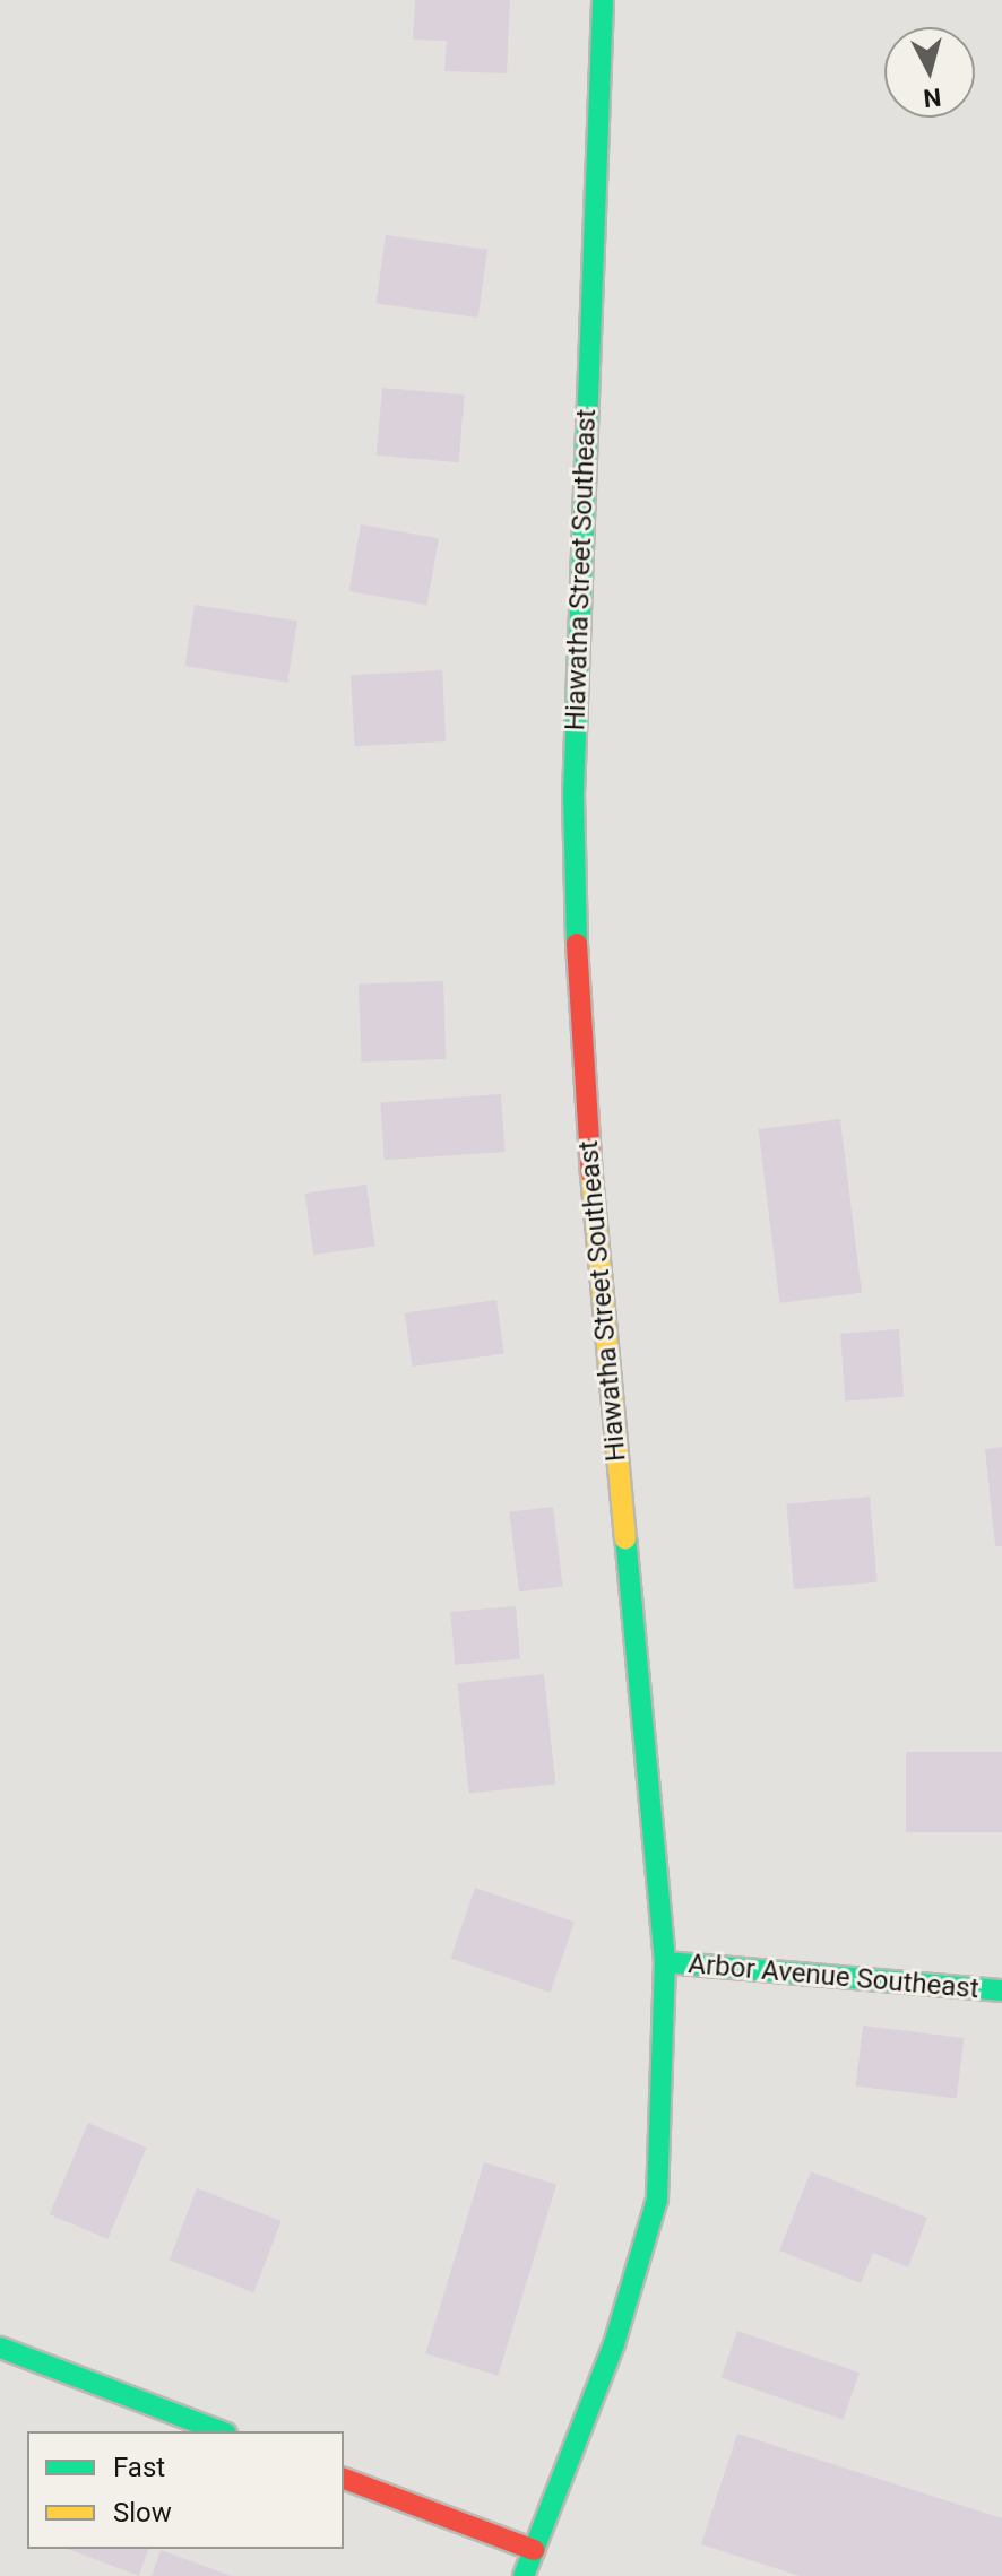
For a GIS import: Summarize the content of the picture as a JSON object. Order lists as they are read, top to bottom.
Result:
{
  "streets": {
    "street": ["Hiawatha Street Southeast", "Arbor Avenue Southeast"]
  },
  "crossings": [
    ["Hiawatha Street Southeast", "Arbor Avenue Southeast"]
  ],
  "legend": ["Fast", "Slow"],
  "north": "bottom"
}
